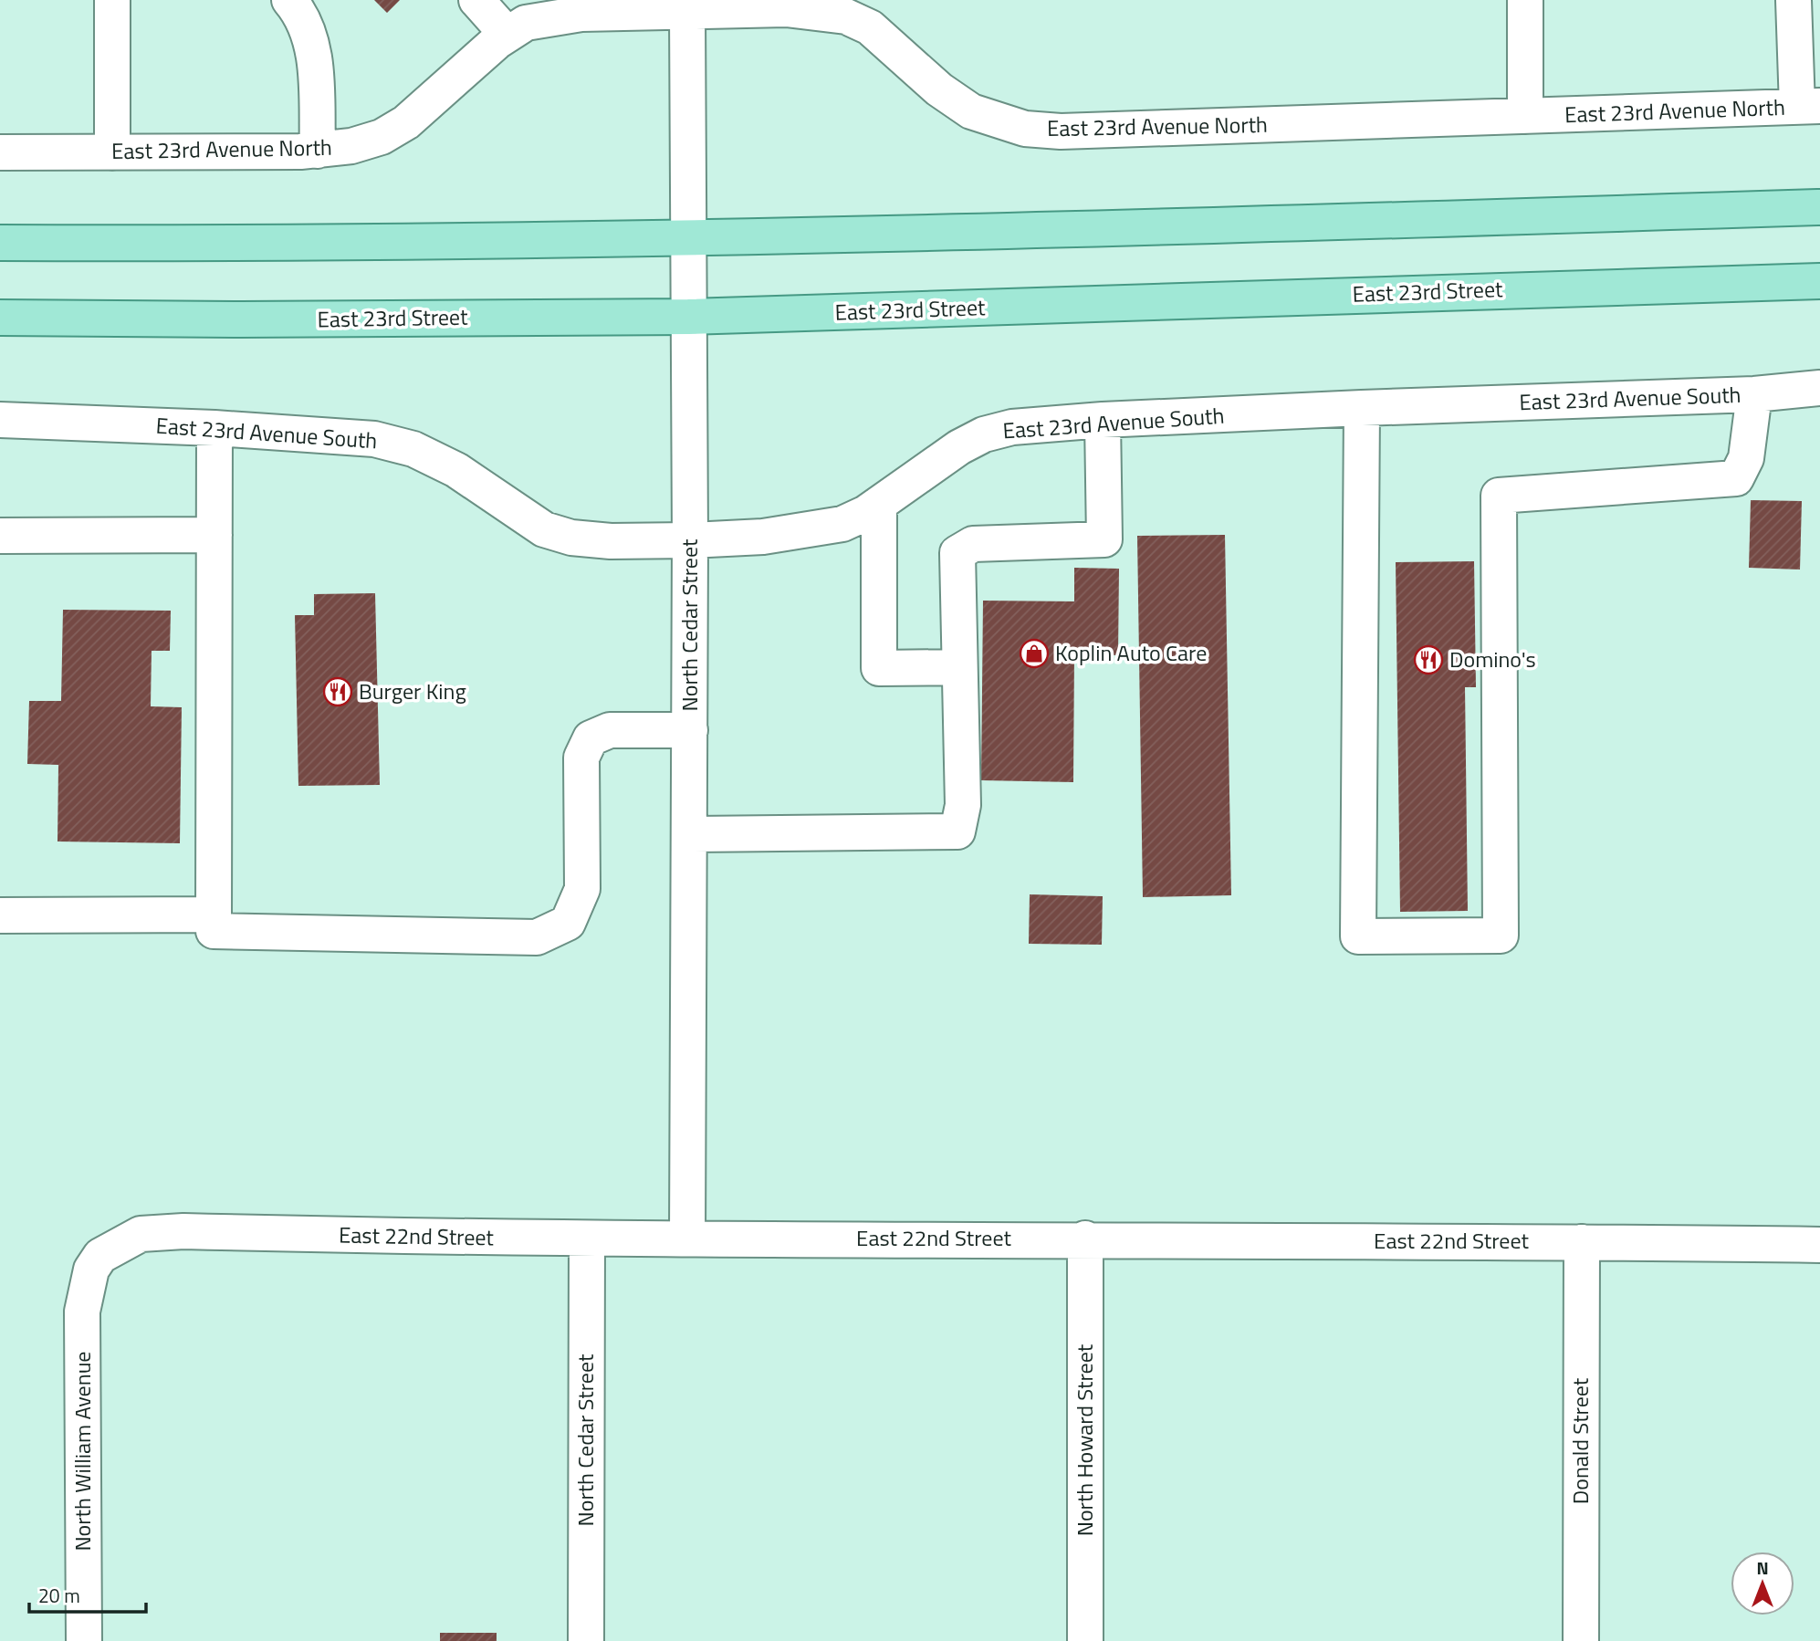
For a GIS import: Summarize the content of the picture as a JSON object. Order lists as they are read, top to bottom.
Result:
{
  "streets": {
    "main road": ["East 23rd Street"],
    "street": [
      "East 23rd Avenue North",
      "East 23rd Avenue South",
      "North Cedar Street",
      "East 22nd Street",
      "North Howard Street",
      "Donald Street",
      "North William Avenue"
    ]
  },
  "crossings": [
    ["East 23rd Avenue North", "North Cedar Street"],
    ["East 23rd Street", "North Cedar Street"],
    ["East 23rd Avenue South", "North Cedar Street"],
    ["North Cedar Street", "East 22nd Street"],
    ["East 22nd Street", "North Howard Street"],
    ["East 22nd Street", "Donald Street"],
    ["East 22nd Street", "North William Avenue"]
  ],
  "places": {
    "shop": ["Koplin Auto Care"],
    "restaurant": ["Domino's", "Burger King"]
  },
  "scale_bar": "20 m",
  "north": "top"
}
